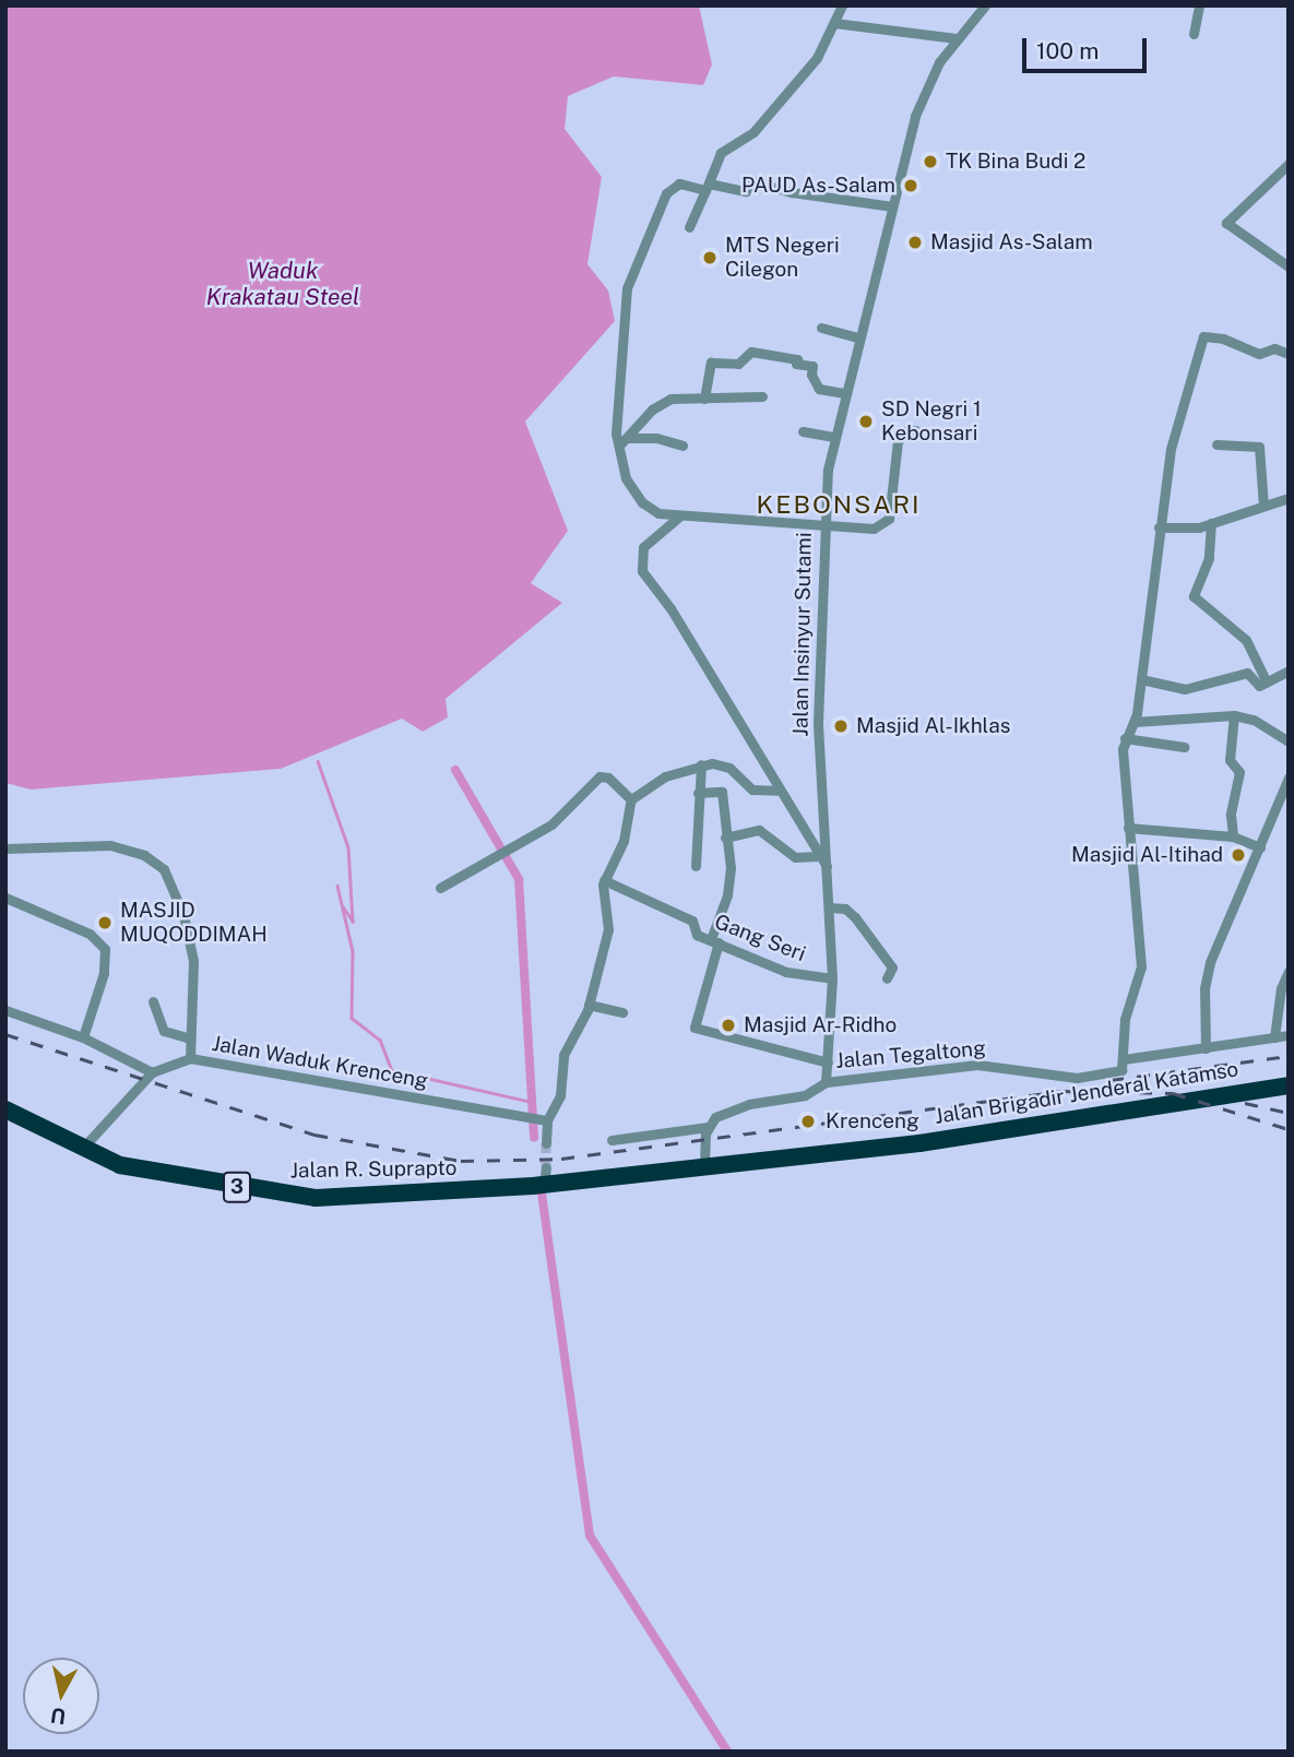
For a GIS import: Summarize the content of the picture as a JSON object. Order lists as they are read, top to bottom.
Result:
{
  "streets": {
    "highway": ["Jalan Brigadir Jenderal Katamso", "Jalan R. Suprapto", "3"],
    "street": [
      "Jalan Insinyur Sutami",
      "Gang Seri",
      "Jalan Tegaltong",
      "Jalan Waduk Krenceng"
    ]
  },
  "crossings": [
    ["Jalan Insinyur Sutami", "Gang Seri"],
    ["Jalan Insinyur Sutami", "Jalan Tegaltong"],
    ["Jalan Brigadir Jenderal Katamso", "Jalan R. Suprapto"]
  ],
  "districts": ["KEBONSARI"],
  "water": ["Waduk Krakatau Steel"],
  "places": [
    "TK Bina Budi 2",
    "PAUD As-Salam",
    "Masjid As-Salam",
    "MTS Negeri Cilegon",
    "SD Negri 1 Kebonsari",
    "Masjid Al-Ikhlas",
    "Masjid Al-Itihad",
    "MASJID MUQODDIMAH",
    "Masjid Ar-Ridho",
    "Krenceng"
  ],
  "scale_bar": "100 m",
  "north": "bottom"
}
